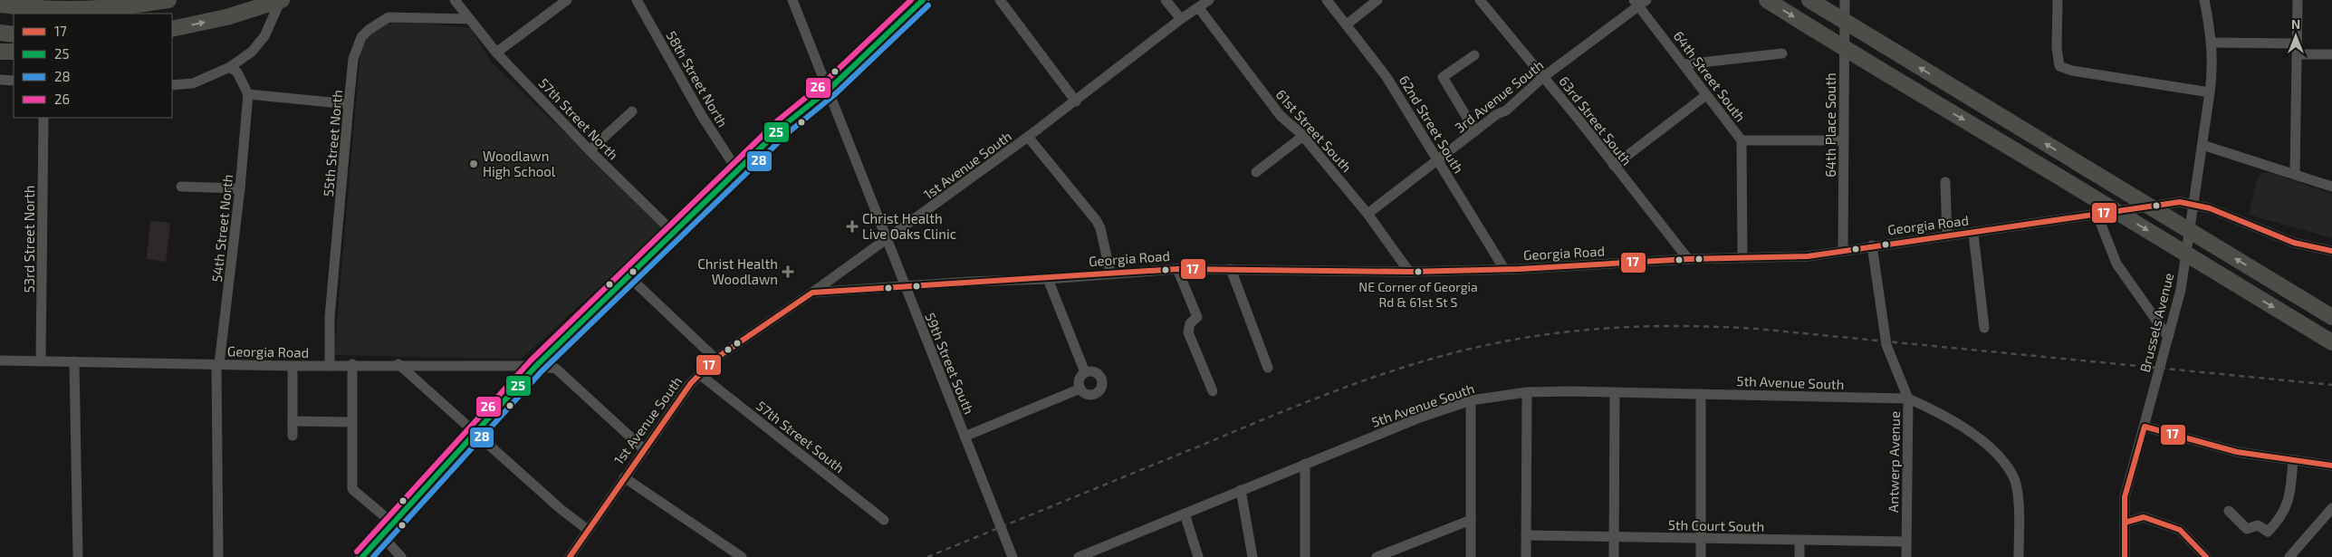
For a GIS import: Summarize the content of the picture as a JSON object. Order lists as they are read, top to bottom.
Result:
{
  "streets": {
    "street": [
      "64th Street South",
      "58th Street North",
      "3rd Avenue South",
      "57th Street North",
      "63rd Street South",
      "62nd Street South",
      "64th Place South",
      "61st Street South",
      "55th Street North",
      "1st Avenue South",
      "Georgia Road",
      "54th Street North",
      "53rd Street North",
      "Brussels Avenue",
      "59th Street South",
      "5th Avenue South",
      "57th Street South",
      "Antwerp Avenue",
      "5th Court South"
    ]
  },
  "crossings": [
    ["64th Street South", "3rd Avenue South"],
    ["64th Street South", "Georgia Road"],
    ["3rd Avenue South", "63rd Street South"],
    ["3rd Avenue South", "62nd Street South"],
    ["3rd Avenue South", "61st Street South"],
    ["57th Street North", "55th Street North"],
    ["63rd Street South", "Georgia Road"],
    ["62nd Street South", "Georgia Road"],
    ["64th Place South", "Georgia Road"],
    ["61st Street South", "1st Avenue South"],
    ["61st Street South", "Georgia Road"],
    ["55th Street North", "Georgia Road"],
    ["1st Avenue South", "Georgia Road"],
    ["1st Avenue South", "59th Street South"],
    ["1st Avenue South", "57th Street South"],
    ["Georgia Road", "54th Street North"],
    ["Georgia Road", "53rd Street North"],
    ["Georgia Road", "Brussels Avenue"],
    ["Georgia Road", "59th Street South"],
    ["Georgia Road", "Antwerp Avenue"],
    ["5th Avenue South", "Antwerp Avenue"],
    ["Antwerp Avenue", "5th Court South"]
  ],
  "places": {
    "other": ["Woodlawn High School", "NE Corner of Georgia Rd & 61st St S"],
    "health": ["Christ Health Live Oaks Clinic", "Christ Health Woodlawn"]
  },
  "lines": [
    "transit line 25",
    "transit line 26",
    "transit line 28",
    "transit line 17"
  ],
  "legend": [
    "17",
    "25",
    "28",
    "26"
  ],
  "north": "top"
}
